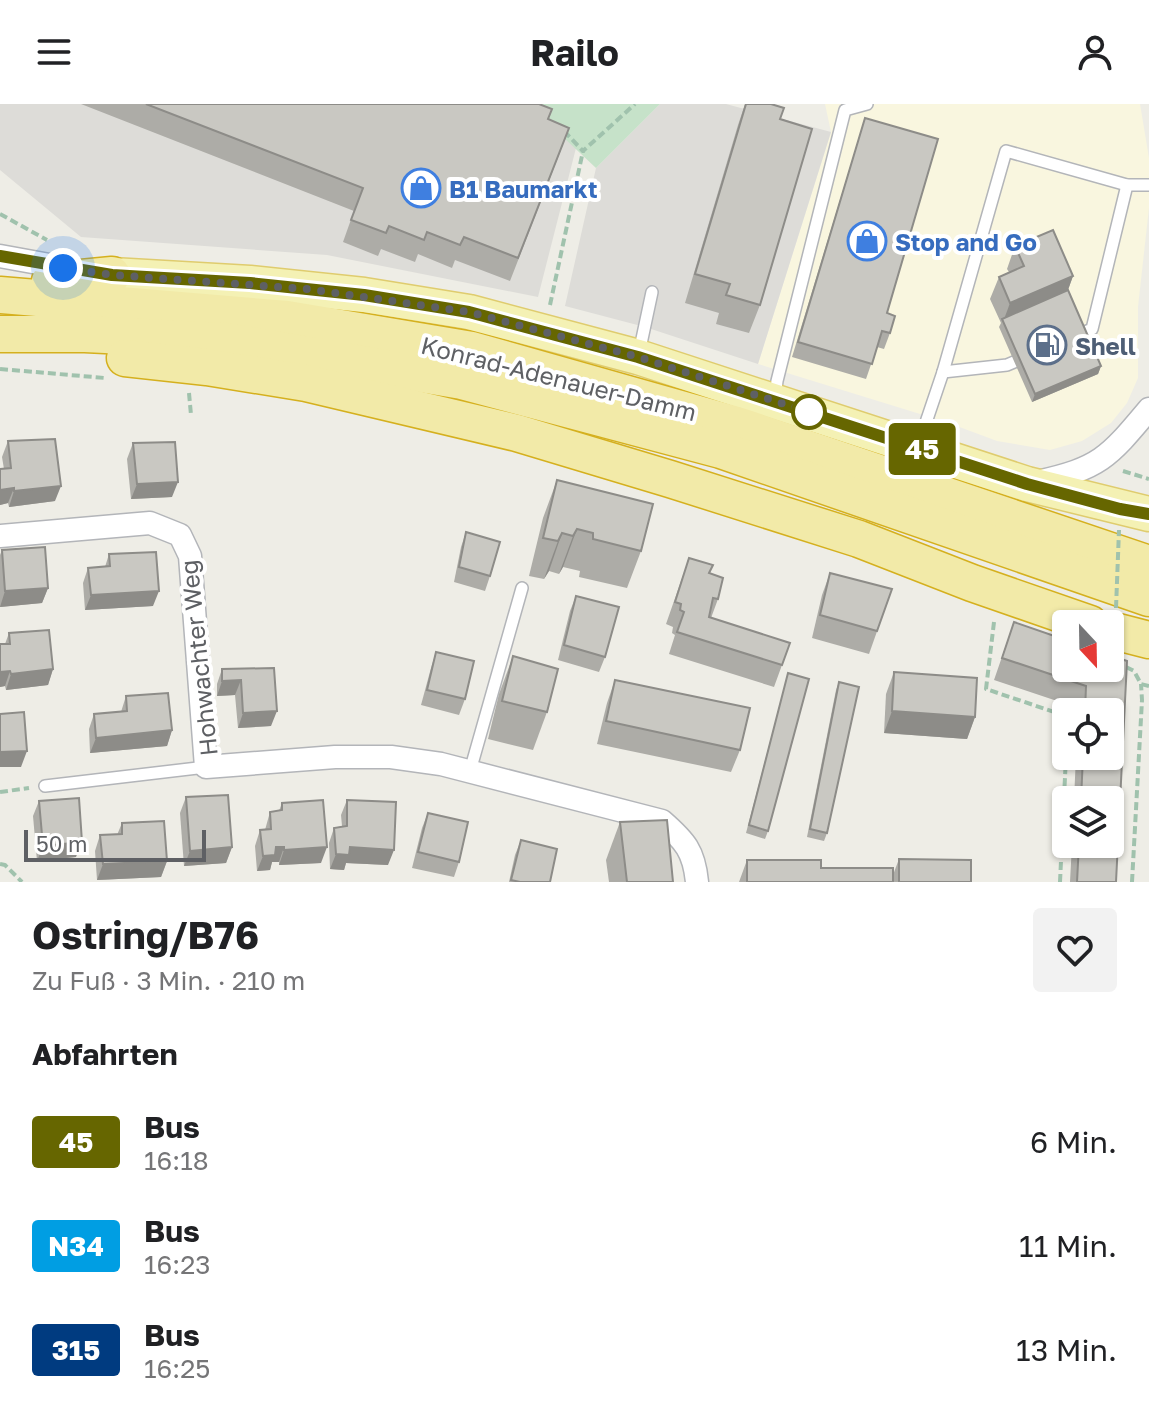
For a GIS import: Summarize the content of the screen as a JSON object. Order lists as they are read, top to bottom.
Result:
{
  "streets": {
    "highway": ["Konrad-Adenauer-Damm"],
    "street": ["Hohwachter Weg"]
  },
  "places": {
    "shop": ["B1 Baumarkt", "Stop and Go"],
    "fuel station": ["Shell"]
  },
  "lines": ["bus line 45"],
  "scale_bar": "50 m",
  "north": "bottom",
  "page": {
    "header": "Railo",
    "on_map": "45",
    "scale": "50 m",
    "heading": [
      ["Ostring/B76", "Zu Fuß · 3 Min. · 210 m"],
      "Abfahrten"
    ],
    "list": [
      {
        "mark": "45",
        "name": "Bus",
        "note": "16:18",
        "value": "6 Min."
      },
      {
        "mark": "N34",
        "name": "Bus",
        "note": "16:23",
        "value": "11 Min."
      },
      {
        "mark": "315",
        "name": "Bus",
        "note": "16:25",
        "value": "13 Min."
      }
    ]
  }
}
